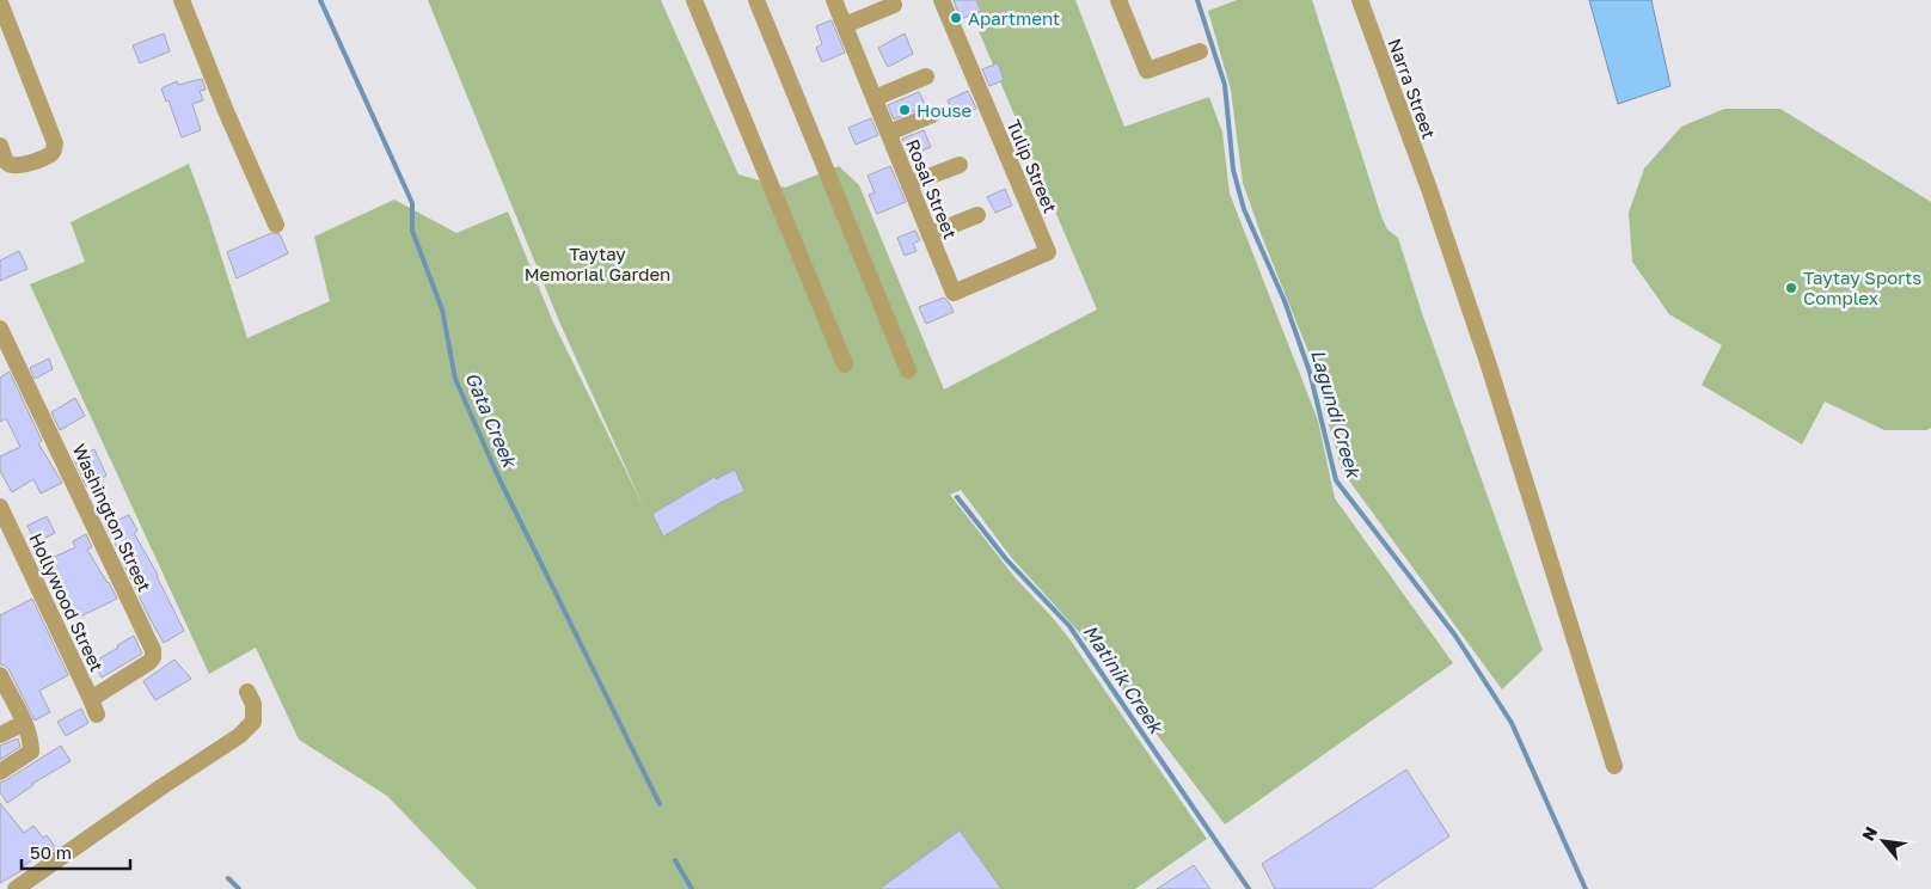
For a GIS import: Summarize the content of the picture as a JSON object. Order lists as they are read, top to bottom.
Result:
{
  "streets": {
    "street": [
      "Narra Street",
      "Tulip Street",
      "Rosal Street",
      "Washington Street",
      "Hollywood Street"
    ]
  },
  "crossings": [
    ["Tulip Street", "Rosal Street"],
    ["Washington Street", "Hollywood Street"]
  ],
  "water": ["Lagundi Creek", "Gata Creek", "Matinik Creek"],
  "parks": ["Taytay Memorial Garden"],
  "places": ["Apartment", "House", "Taytay Sports Complex"],
  "scale_bar": "50 m",
  "north": "top left"
}
